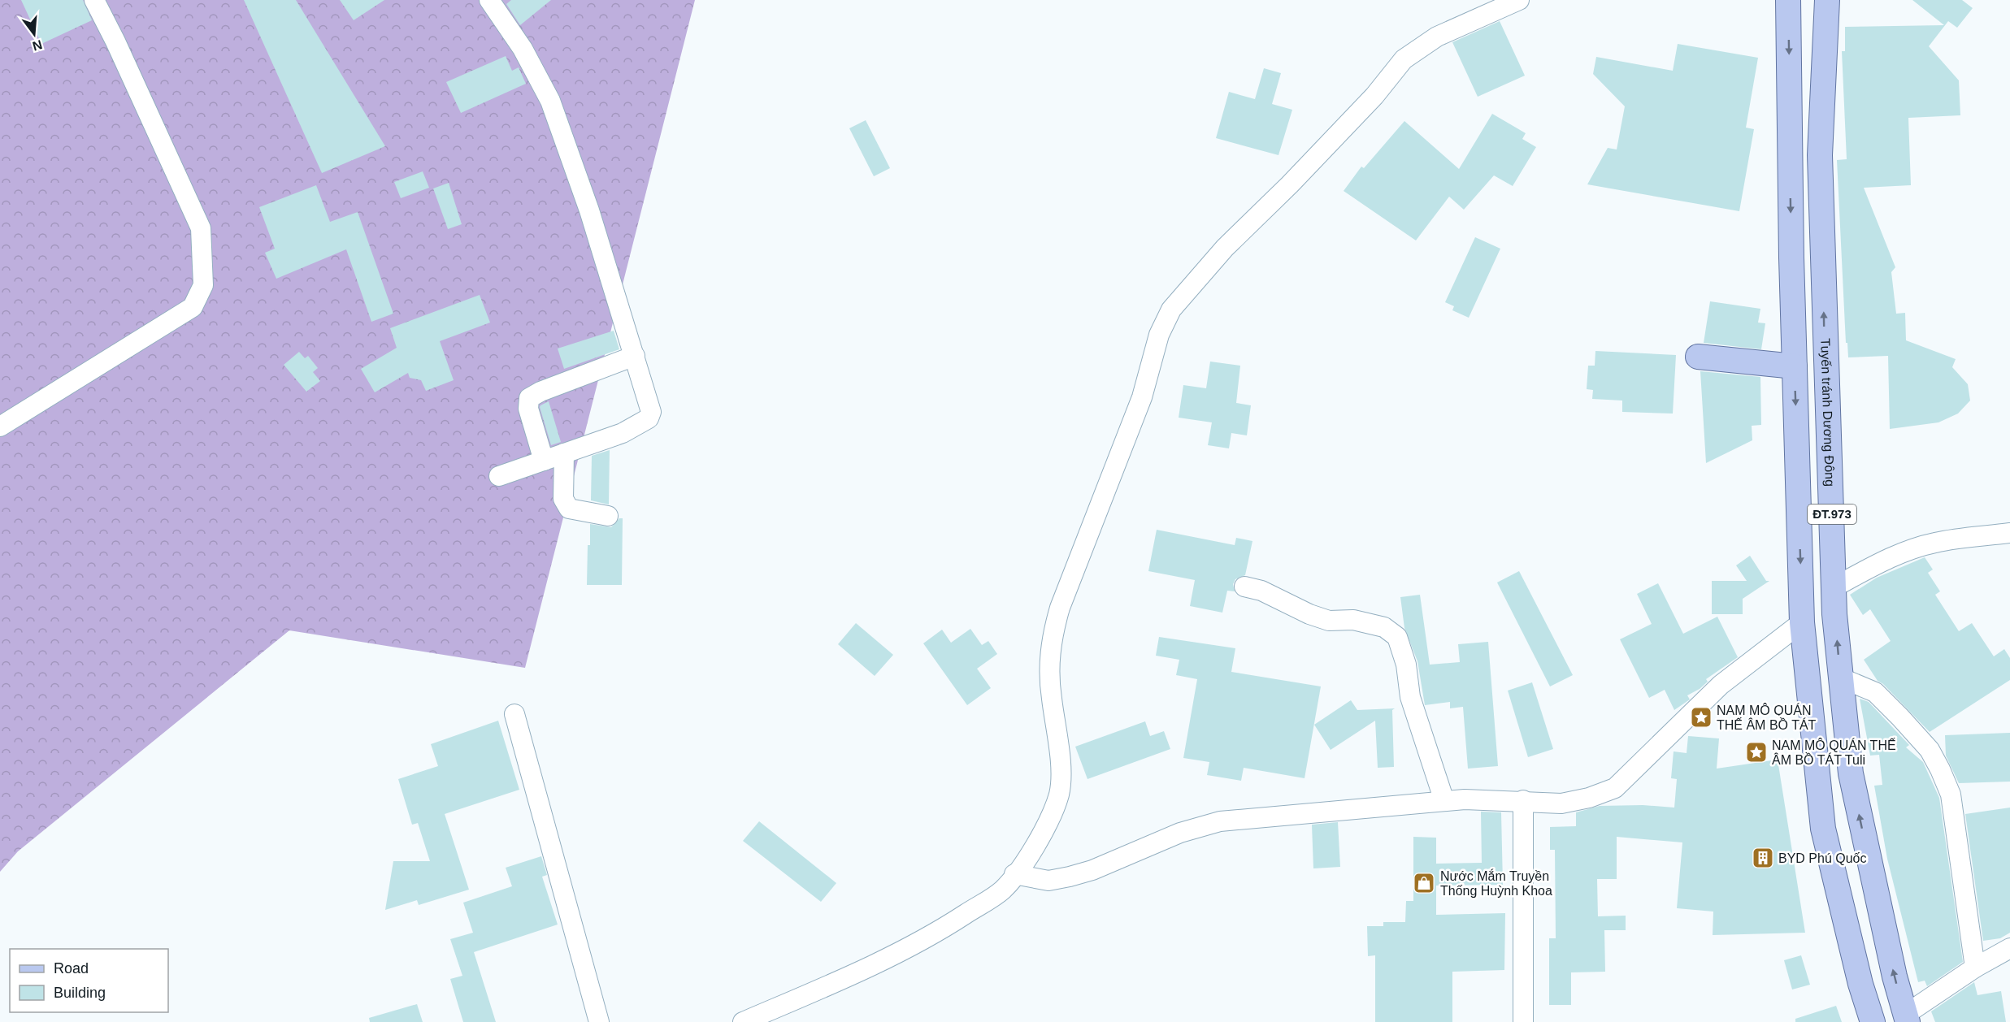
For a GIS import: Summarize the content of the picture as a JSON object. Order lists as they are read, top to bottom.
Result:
{
  "streets": {
    "main road": ["Tuyến tránh Dương Đông", "ĐT.973"]
  },
  "places": {
    "place": ["NAM MÔ QUÁN THẾ ÂM BỒ TÁT", "NAM MÔ QUÁN THẾ ÂM BỒ TÁT Tuli"],
    "building": ["BYD Phú Quốc"],
    "shop": ["Nước Mắm Truyền Thống Huỳnh Khoa"]
  },
  "legend": ["Road", "Building"],
  "north": "bottom"
}
